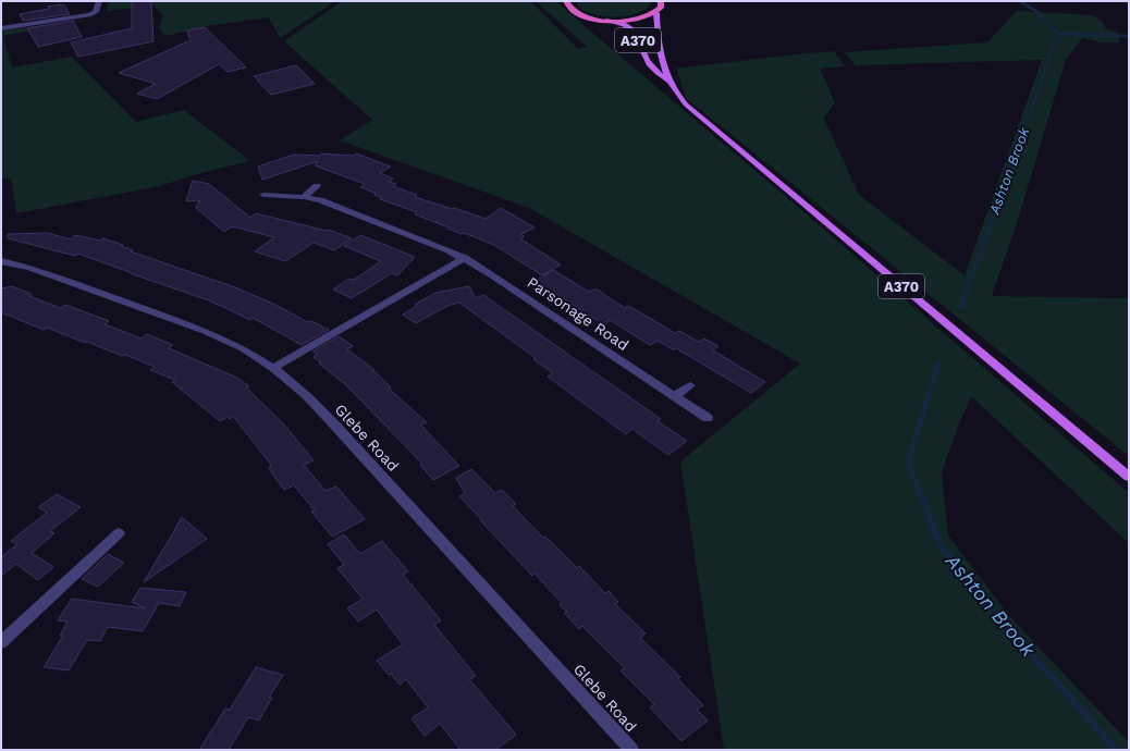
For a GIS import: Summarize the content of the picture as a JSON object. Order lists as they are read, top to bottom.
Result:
{
  "streets": {
    "main road": ["A370"],
    "street": ["Parsonage Road", "Glebe Road"]
  },
  "water": ["Ashton Brook"]
}
